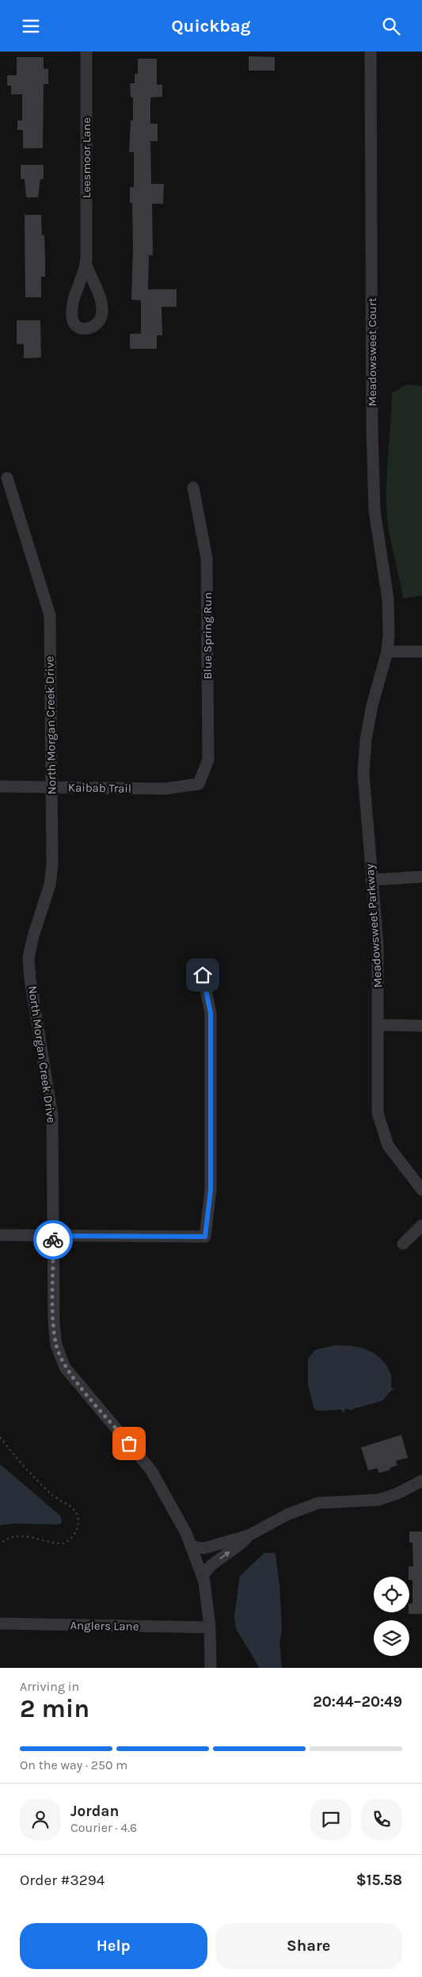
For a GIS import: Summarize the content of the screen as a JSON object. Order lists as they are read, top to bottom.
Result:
{
  "streets": {
    "street": [
      "Leesmoor Lane",
      "Meadowsweet Court",
      "Blue Spring Run",
      "North Morgan Creek Drive",
      "Kaibab Trail",
      "Meadowsweet Parkway",
      "Anglers Lane"
    ]
  },
  "crossings": [
    ["Meadowsweet Court", "Meadowsweet Parkway"],
    ["Blue Spring Run", "Kaibab Trail"],
    ["North Morgan Creek Drive", "Kaibab Trail"],
    ["North Morgan Creek Drive", "Anglers Lane"]
  ],
  "page": {
    "header": "Quickbag",
    "heading": ["2 min", "Arriving in", "20:44–20:49"],
    "panel": [
      "Jordan",
      "Courier · 4.6",
      "Order #3294",
      "$15.58"
    ],
    "bar": "On the way · 250 m",
    "buttons": ["Help", "Share"]
  }
}
